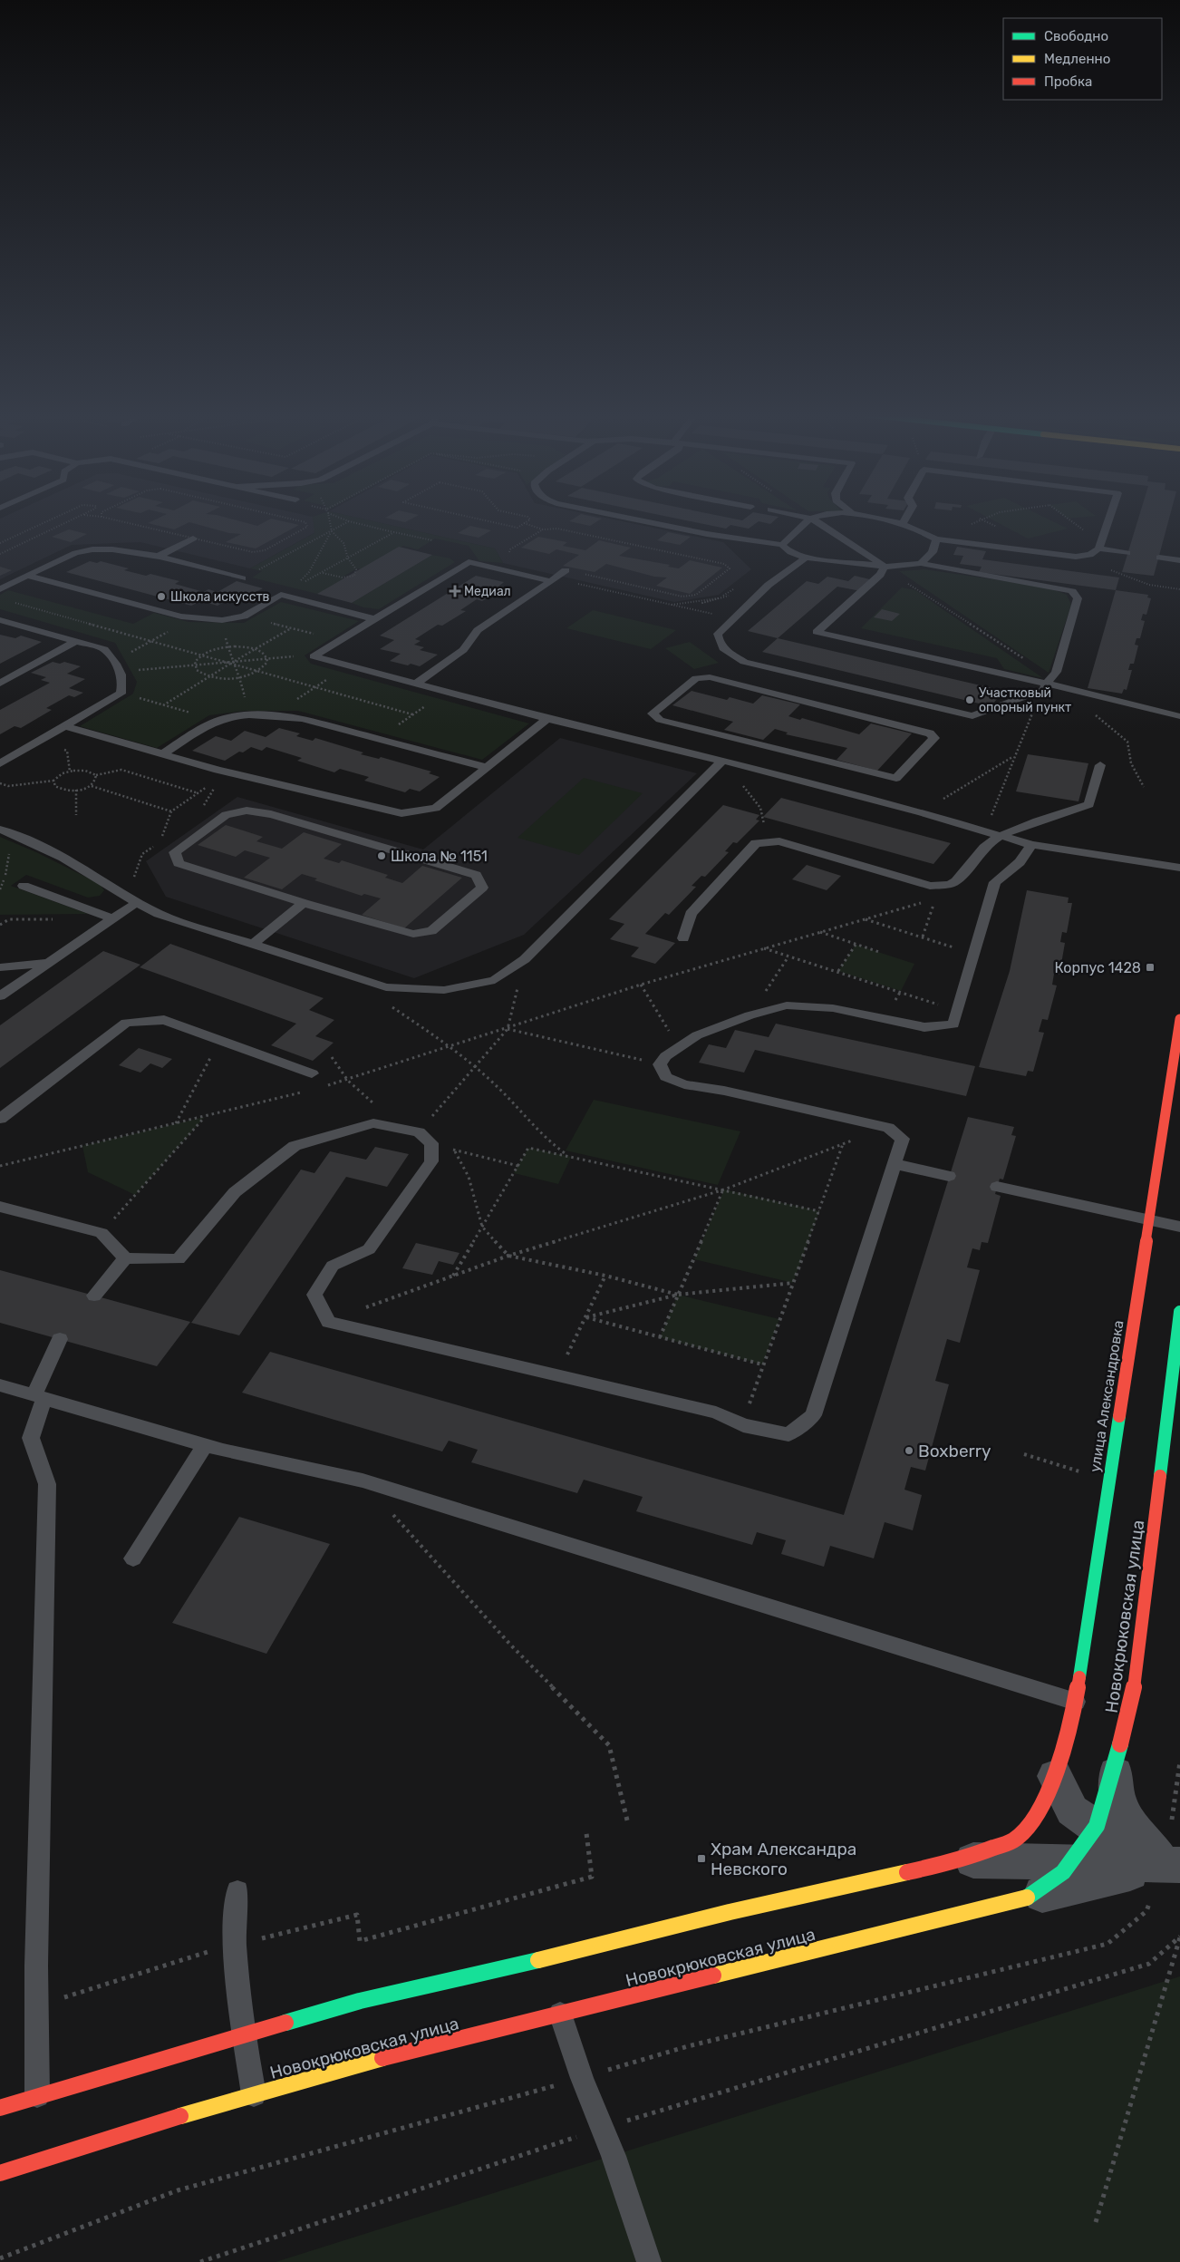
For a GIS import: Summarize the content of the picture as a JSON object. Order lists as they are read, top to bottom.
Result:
{
  "streets": {
    "main road": ["улица Александровка", "Новокрюковская улица"]
  },
  "places": {
    "health": ["Медиал"],
    "other": [
      "Школа искусств",
      "Участковый опорный пункт",
      "Школа № 1151",
      "Boxberry"
    ],
    "transit": ["Корпус 1428", "Храм Александра Невского"]
  },
  "legend": ["Свободно", "Медленно", "Пробка"]
}
